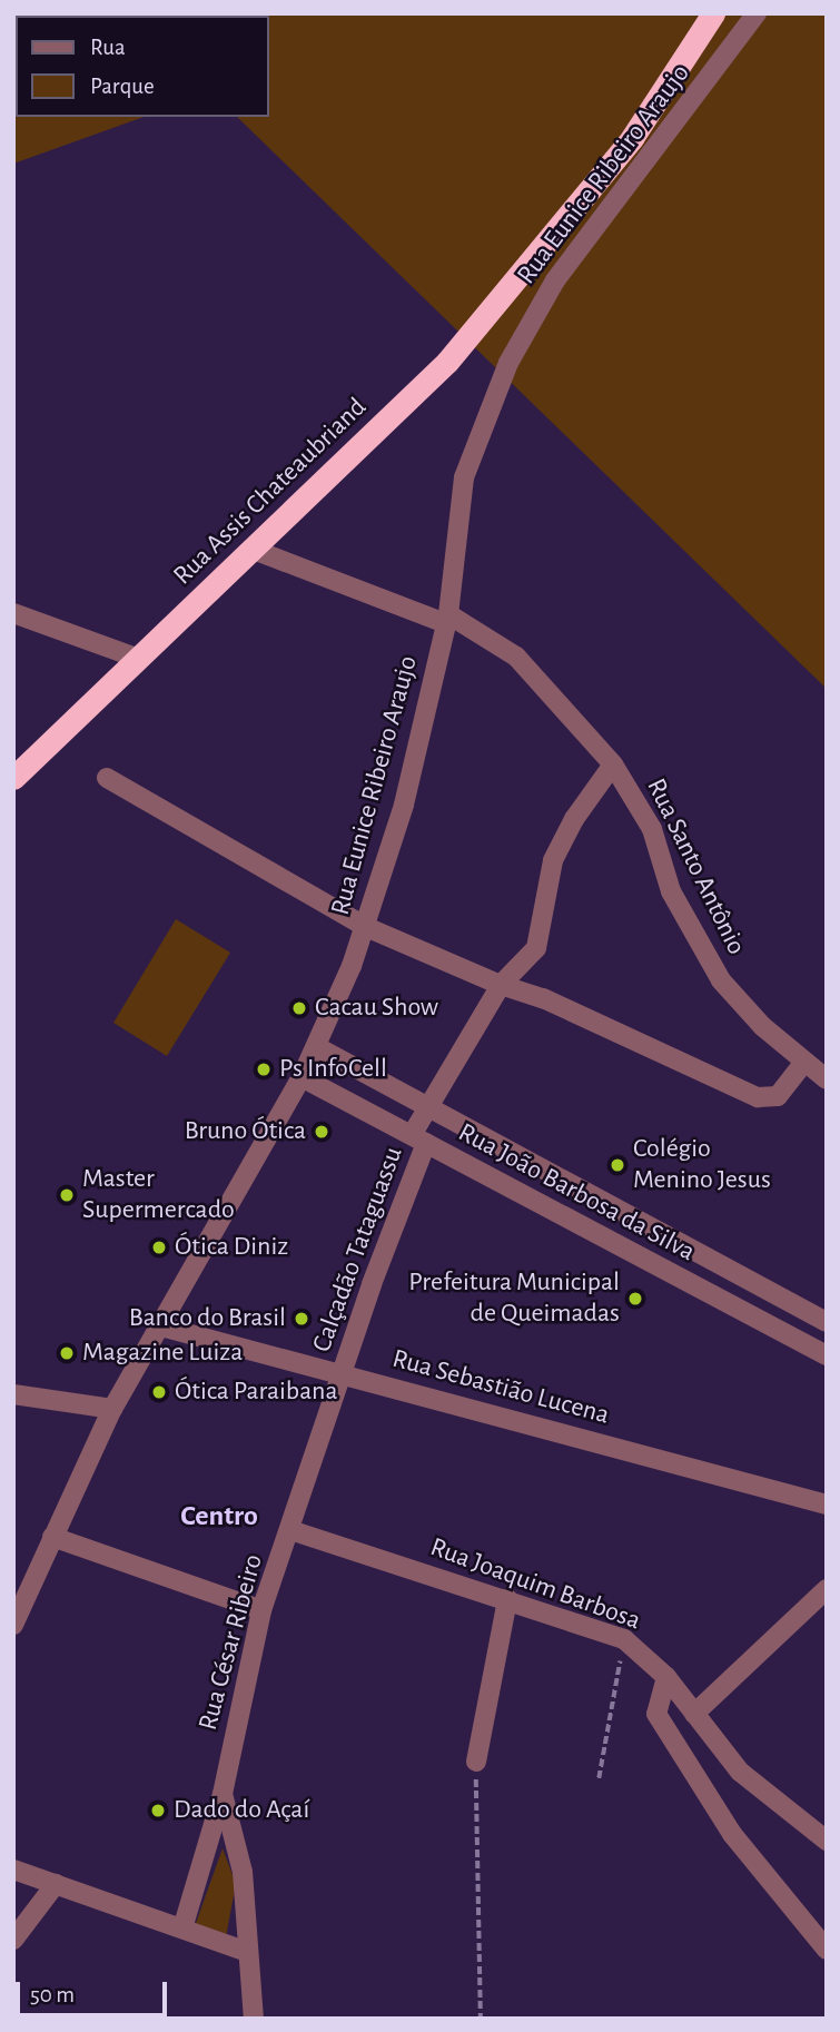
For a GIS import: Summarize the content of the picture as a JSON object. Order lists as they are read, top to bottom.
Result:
{
  "streets": {
    "highway": ["Rua Assis Chateaubriand"],
    "street": [
      "Rua Eunice Ribeiro Araujo",
      "Rua Santo Antônio",
      "Rua João Barbosa da Silva",
      "Calçadão Tataguassu",
      "Rua Sebastião Lucena",
      "Rua Joaquim Barbosa",
      "Rua César Ribeiro"
    ]
  },
  "crossings": [
    ["Rua Eunice Ribeiro Araujo", "Rua Santo Antônio"],
    ["Rua Eunice Ribeiro Araujo", "Rua João Barbosa da Silva"],
    ["Rua Eunice Ribeiro Araujo", "Rua Sebastião Lucena"],
    ["Rua Assis Chateaubriand", "Rua Santo Antônio"],
    ["Rua Santo Antônio", "Calçadão Tataguassu"],
    ["Rua João Barbosa da Silva", "Calçadão Tataguassu"],
    ["Calçadão Tataguassu", "Rua Sebastião Lucena"],
    ["Calçadão Tataguassu", "Rua César Ribeiro"],
    ["Rua Sebastião Lucena", "Rua César Ribeiro"],
    ["Rua Joaquim Barbosa", "Rua César Ribeiro"]
  ],
  "districts": ["Centro"],
  "places": [
    "Cacau Show",
    "Ps InfoCell",
    "Bruno Ótica",
    "Colégio Menino Jesus",
    "Master Supermercado",
    "Ótica Diniz",
    "Prefeitura Municipal de Queimadas",
    "Banco do Brasil",
    "Magazine Luiza",
    "Ótica Paraibana",
    "Dado do Açaí"
  ],
  "legend": ["Rua", "Parque"],
  "scale_bar": "50 m"
}
